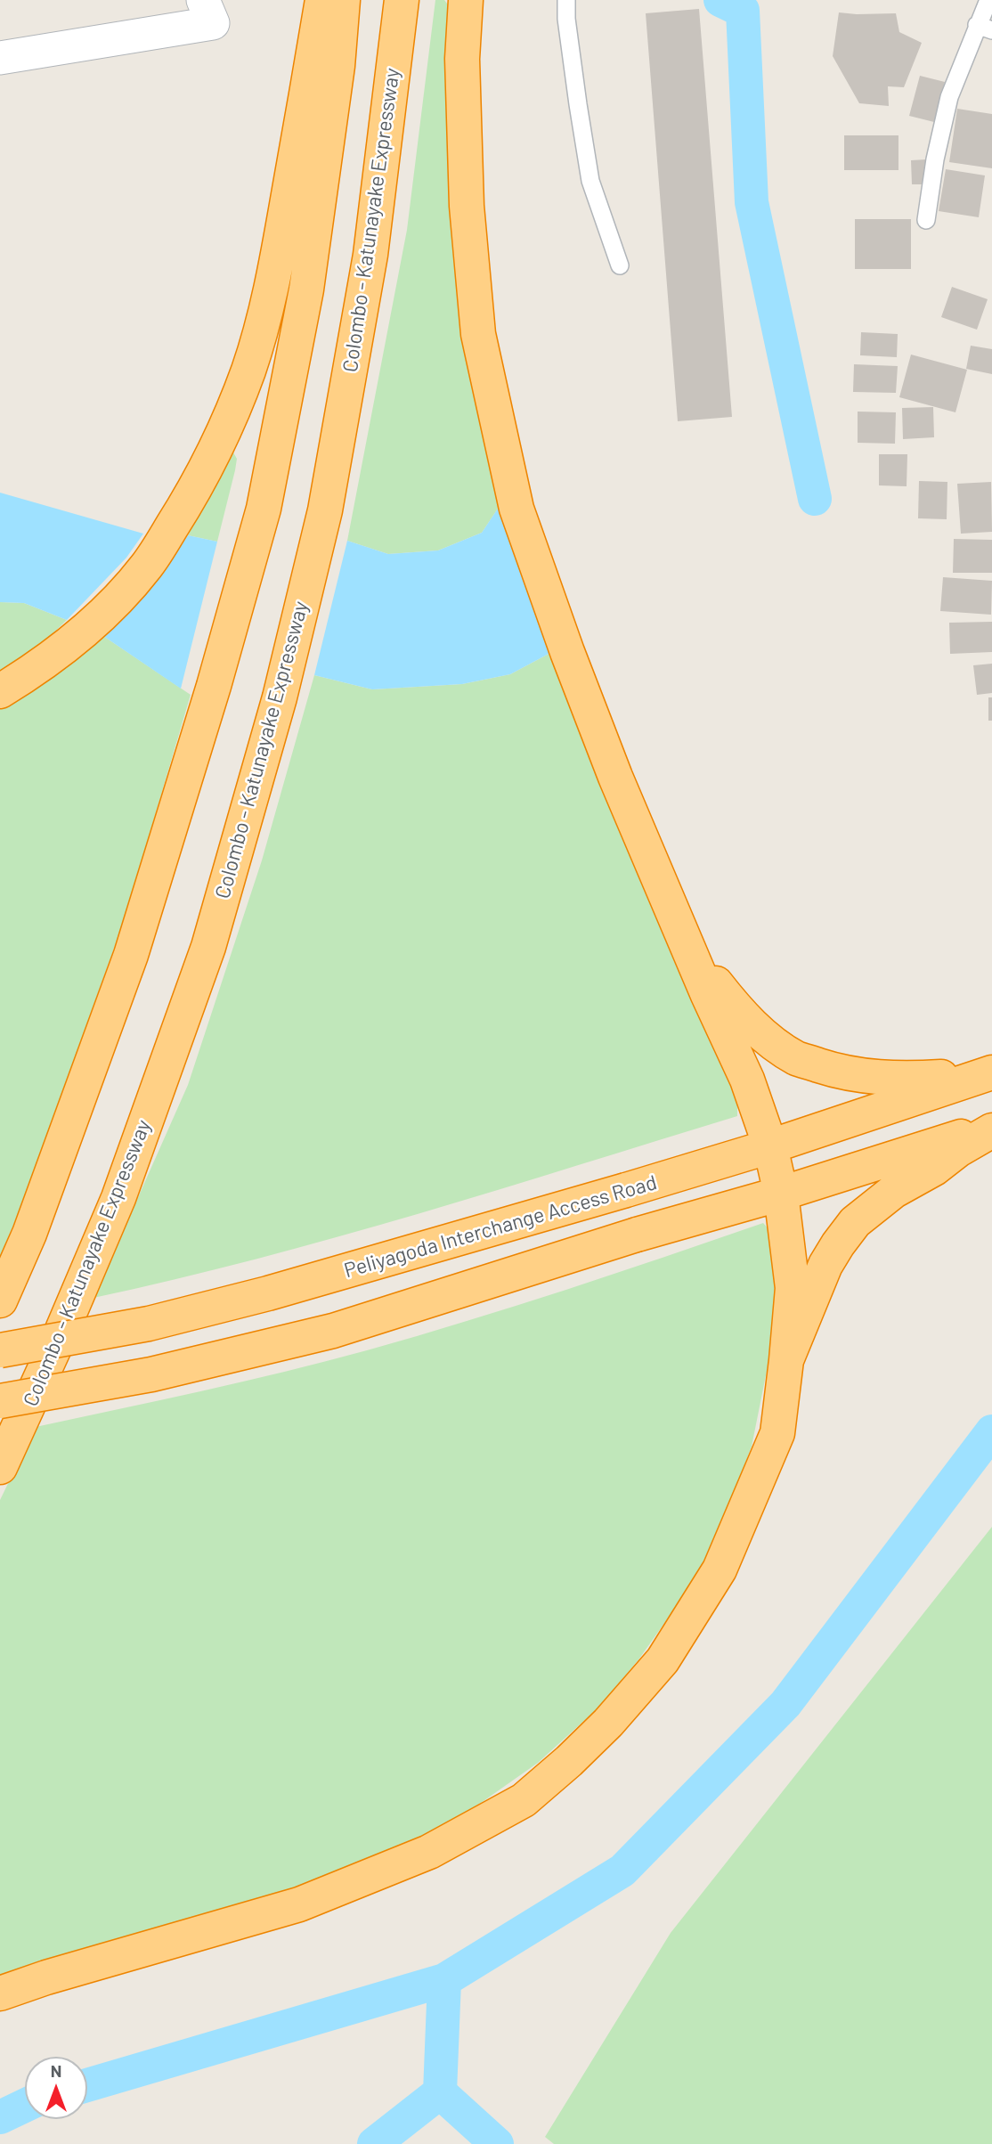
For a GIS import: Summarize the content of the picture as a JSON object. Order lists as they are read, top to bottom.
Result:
{
  "streets": {
    "highway": ["Colombo - Katunayake Expressway", "Peliyagoda Interchange Access Road"]
  },
  "north": "top"
}
